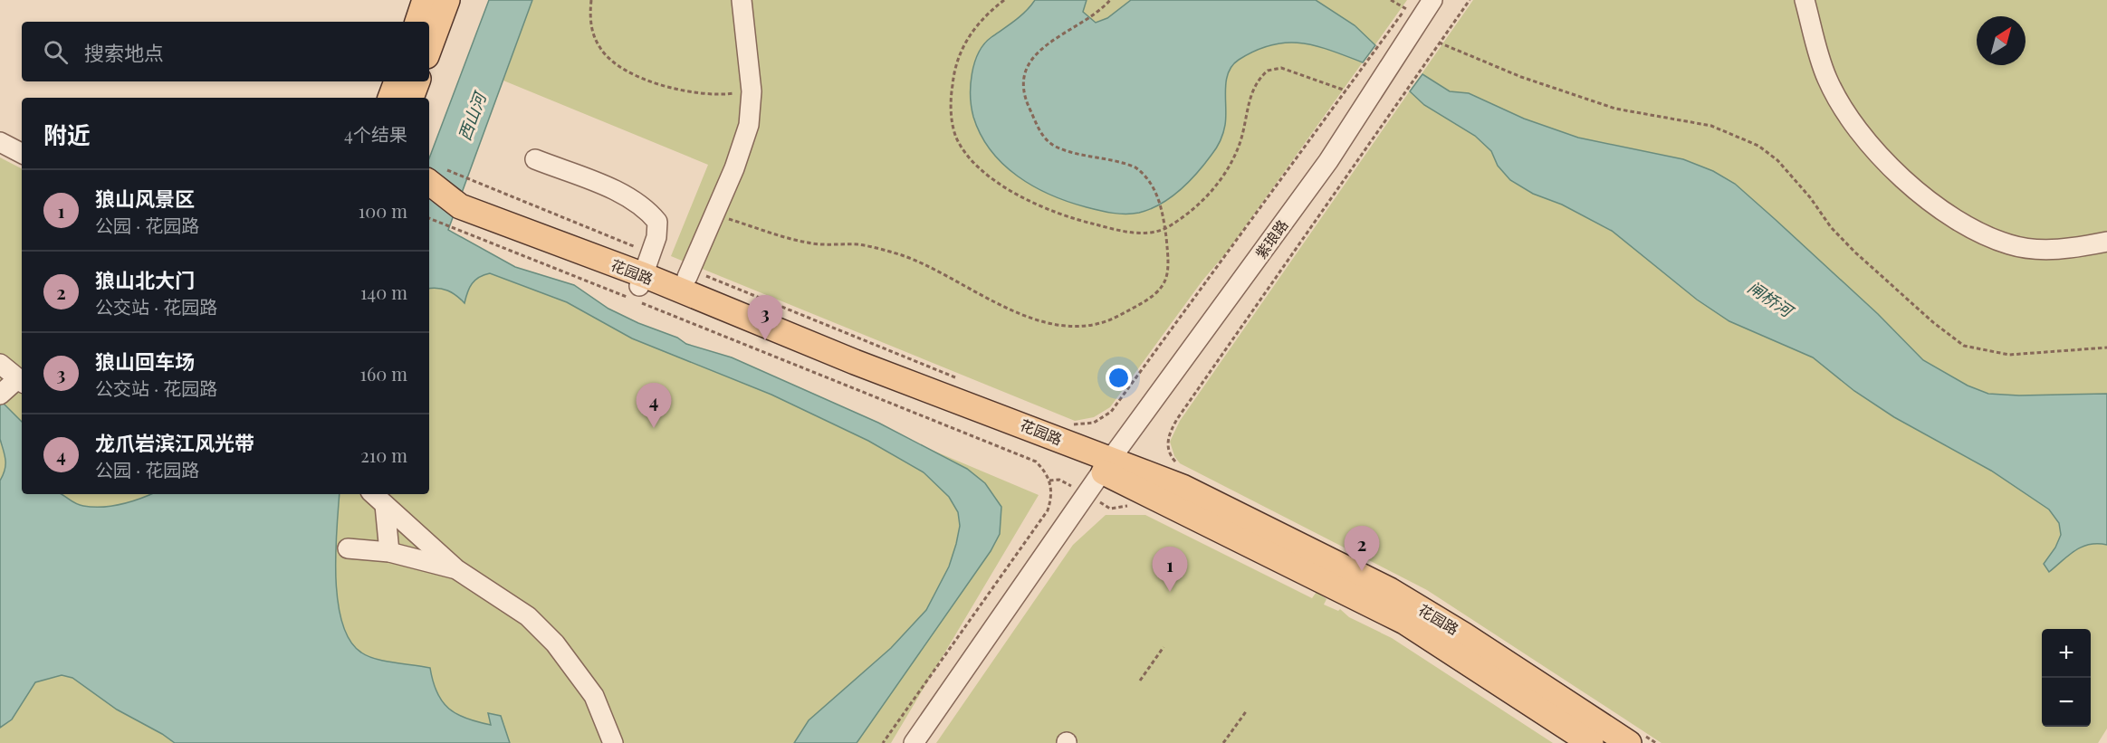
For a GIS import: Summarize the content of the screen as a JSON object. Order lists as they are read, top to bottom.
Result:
{
  "streets": {
    "main road": ["花园路"],
    "street": ["紫琅路"]
  },
  "crossings": [
    ["紫琅路", "花园路"]
  ],
  "water": ["西山河", "闸桥河"],
  "north": "top right",
  "page": {
    "search": "搜索地点",
    "heading": ["附近", "4个结果"],
    "list": [
      {
        "mark": "1",
        "name": "狼山风景区",
        "note": "公园 · 花园路",
        "value": "100 m"
      },
      {
        "mark": "2",
        "name": "狼山北大门",
        "note": "公交站 · 花园路",
        "value": "140 m"
      },
      {
        "mark": "3",
        "name": "狼山回车场",
        "note": "公交站 · 花园路",
        "value": "160 m"
      },
      {
        "mark": "4",
        "name": "龙爪岩滨江风光带",
        "note": "公园 · 花园路",
        "value": "210 m"
      }
    ],
    "pins": [
      "3",
      "4",
      "2",
      "1"
    ],
    "map_buttons": ["+", "−"]
  }
}
